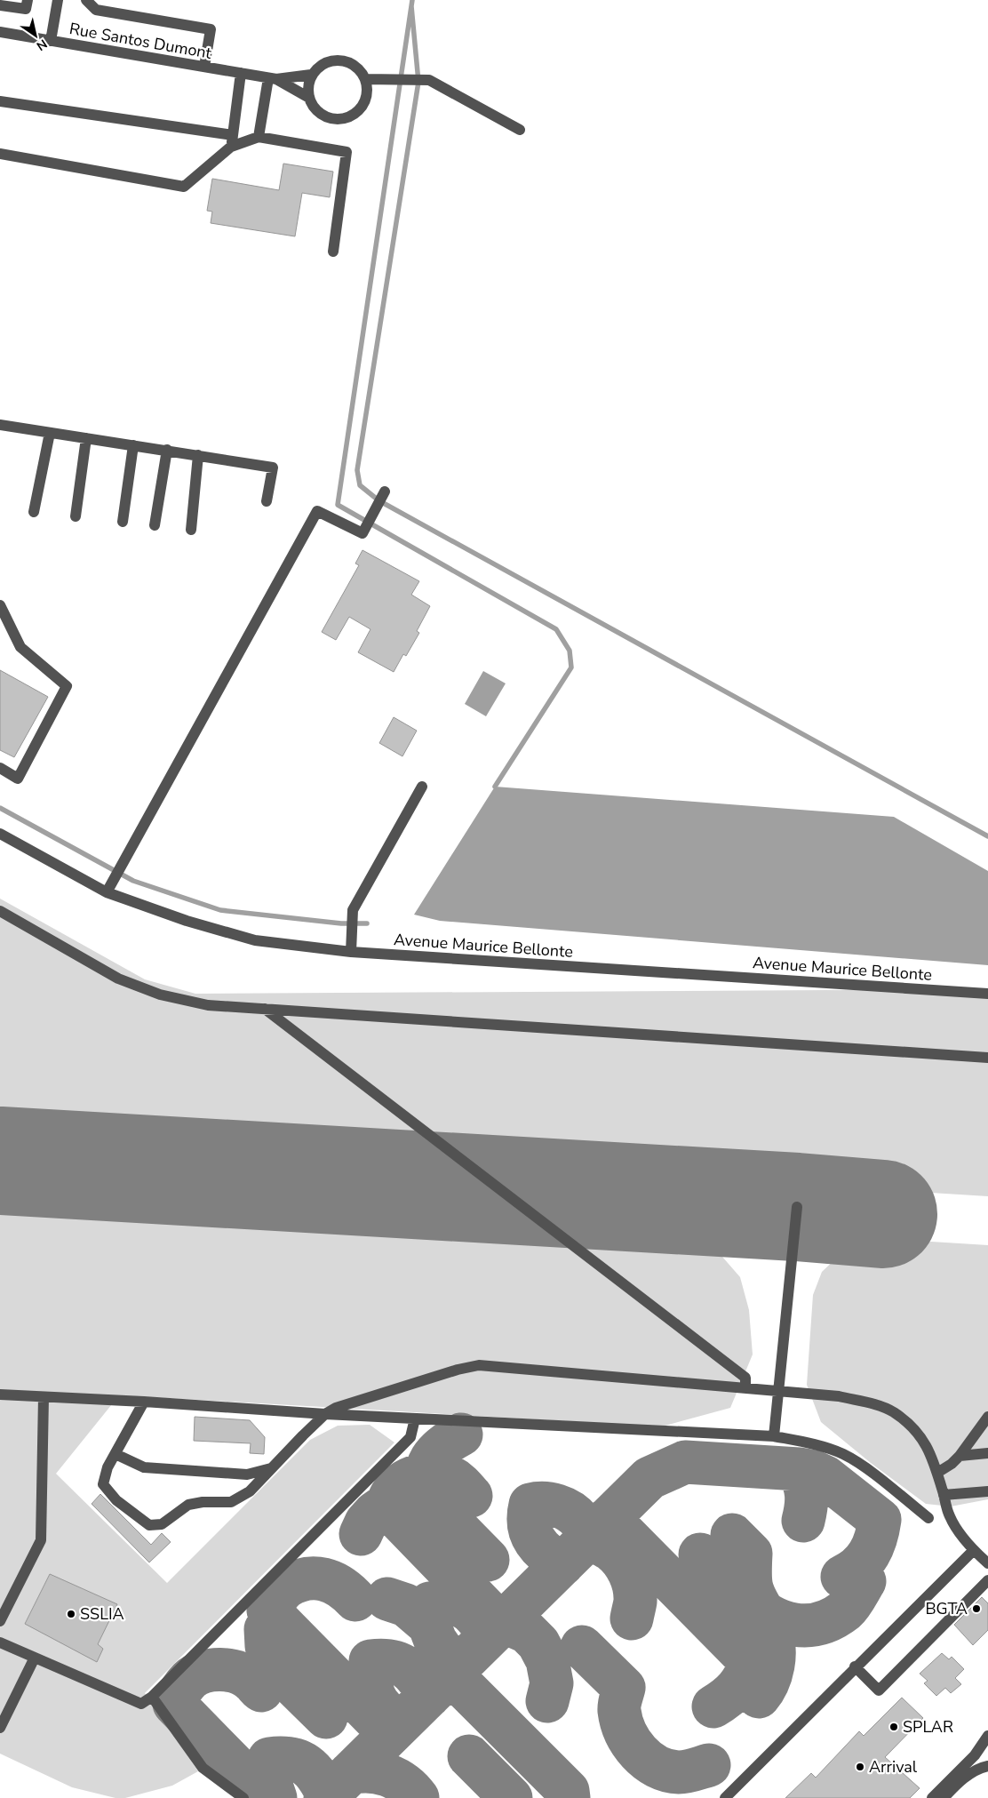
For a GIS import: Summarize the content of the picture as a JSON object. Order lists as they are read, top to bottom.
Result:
{
  "streets": {
    "street": ["Rue Santos Dumont", "Avenue Maurice Bellonte"]
  },
  "places": [
    "BGTA",
    "SSLIA",
    "SPLAR",
    "Arrival"
  ],
  "north": "bottom right"
}
